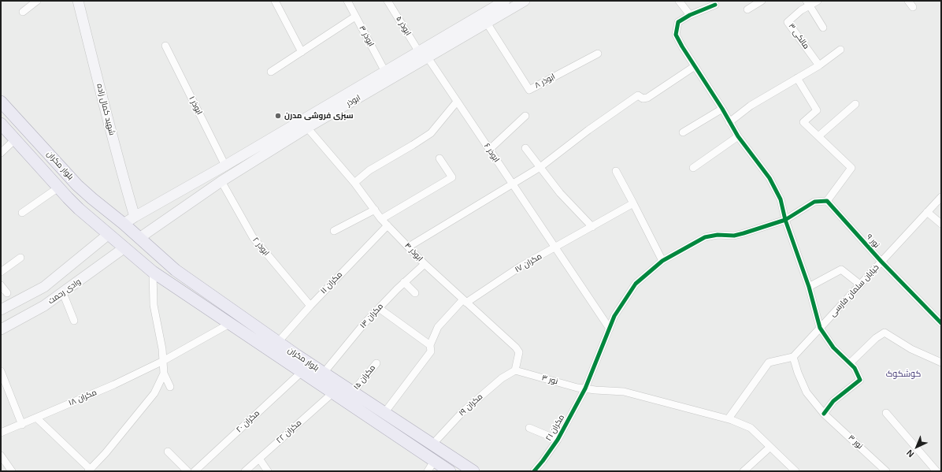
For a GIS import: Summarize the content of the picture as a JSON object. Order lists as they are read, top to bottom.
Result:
{
  "streets": {
    "main road": [
      "ابوذر",
      "شهید کمال زاده",
      "بلوار مکران",
      "وادی رحمت"
    ],
    "street": [
      "ابوذر ۵",
      "ابوذر ۳",
      "مالکی ۳",
      "ابوذر ۸",
      "ابوذر ۱",
      "ابوذر ۶",
      "نور ۹",
      "ابوذر ۲",
      "ابوذر ۴",
      "مکران ۱۷",
      "مکران ۱۱",
      "خیابان سلمان فارسی",
      "مکران ۱۳",
      "مکران ۱۵",
      "نور ۳",
      "مکران ۱۸",
      "مکران ۱۹",
      "مکران ۲۰",
      "مکران ۲۱",
      "مکران ۲۲"
    ]
  },
  "crossings": [
    ["ابوذر ۵", "ابوذر"],
    ["ابوذر ۵", "ابوذر ۶"],
    ["ابوذر ۳", "ابوذر"],
    ["ابوذر ۸", "ابوذر"],
    ["ابوذر", "ابوذر ۱"],
    ["ابوذر", "شهید کمال زاده"],
    ["ابوذر", "ابوذر ۶"],
    ["ابوذر", "بلوار مکران"],
    ["ابوذر", "ابوذر ۲"],
    ["ابوذر", "ابوذر ۴"],
    ["ابوذر ۶", "مکران ۱۷"],
    ["ابوذر ۶", "مکران ۲۱"],
    ["بلوار مکران", "مکران ۱۷"],
    ["بلوار مکران", "مکران ۱۱"],
    ["بلوار مکران", "وادی رحمت"],
    ["بلوار مکران", "مکران ۱۳"],
    ["بلوار مکران", "مکران ۱۵"],
    ["بلوار مکران", "مکران ۱۸"],
    ["بلوار مکران", "مکران ۱۹"],
    ["بلوار مکران", "مکران ۲۰"],
    ["بلوار مکران", "مکران ۲۲"],
    ["نور ۹", "خیابان سلمان فارسی"],
    ["ابوذر ۲", "مکران ۱۱"],
    ["ابوذر ۴", "مکران ۱۷"],
    ["ابوذر ۴", "مکران ۱۱"],
    ["ابوذر ۴", "مکران ۱۳"],
    ["ابوذر ۴", "نور ۳"],
    ["ابوذر ۴", "مکران ۱۹"],
    ["خیابان سلمان فارسی", "نور ۳"],
    ["نور ۳", "مکران ۱۹"],
    ["نور ۳", "مکران ۲۱"]
  ],
  "districts": ["کوشکوک"],
  "places": ["سبزی فروشی مدرن"],
  "north": "bottom left"
}
